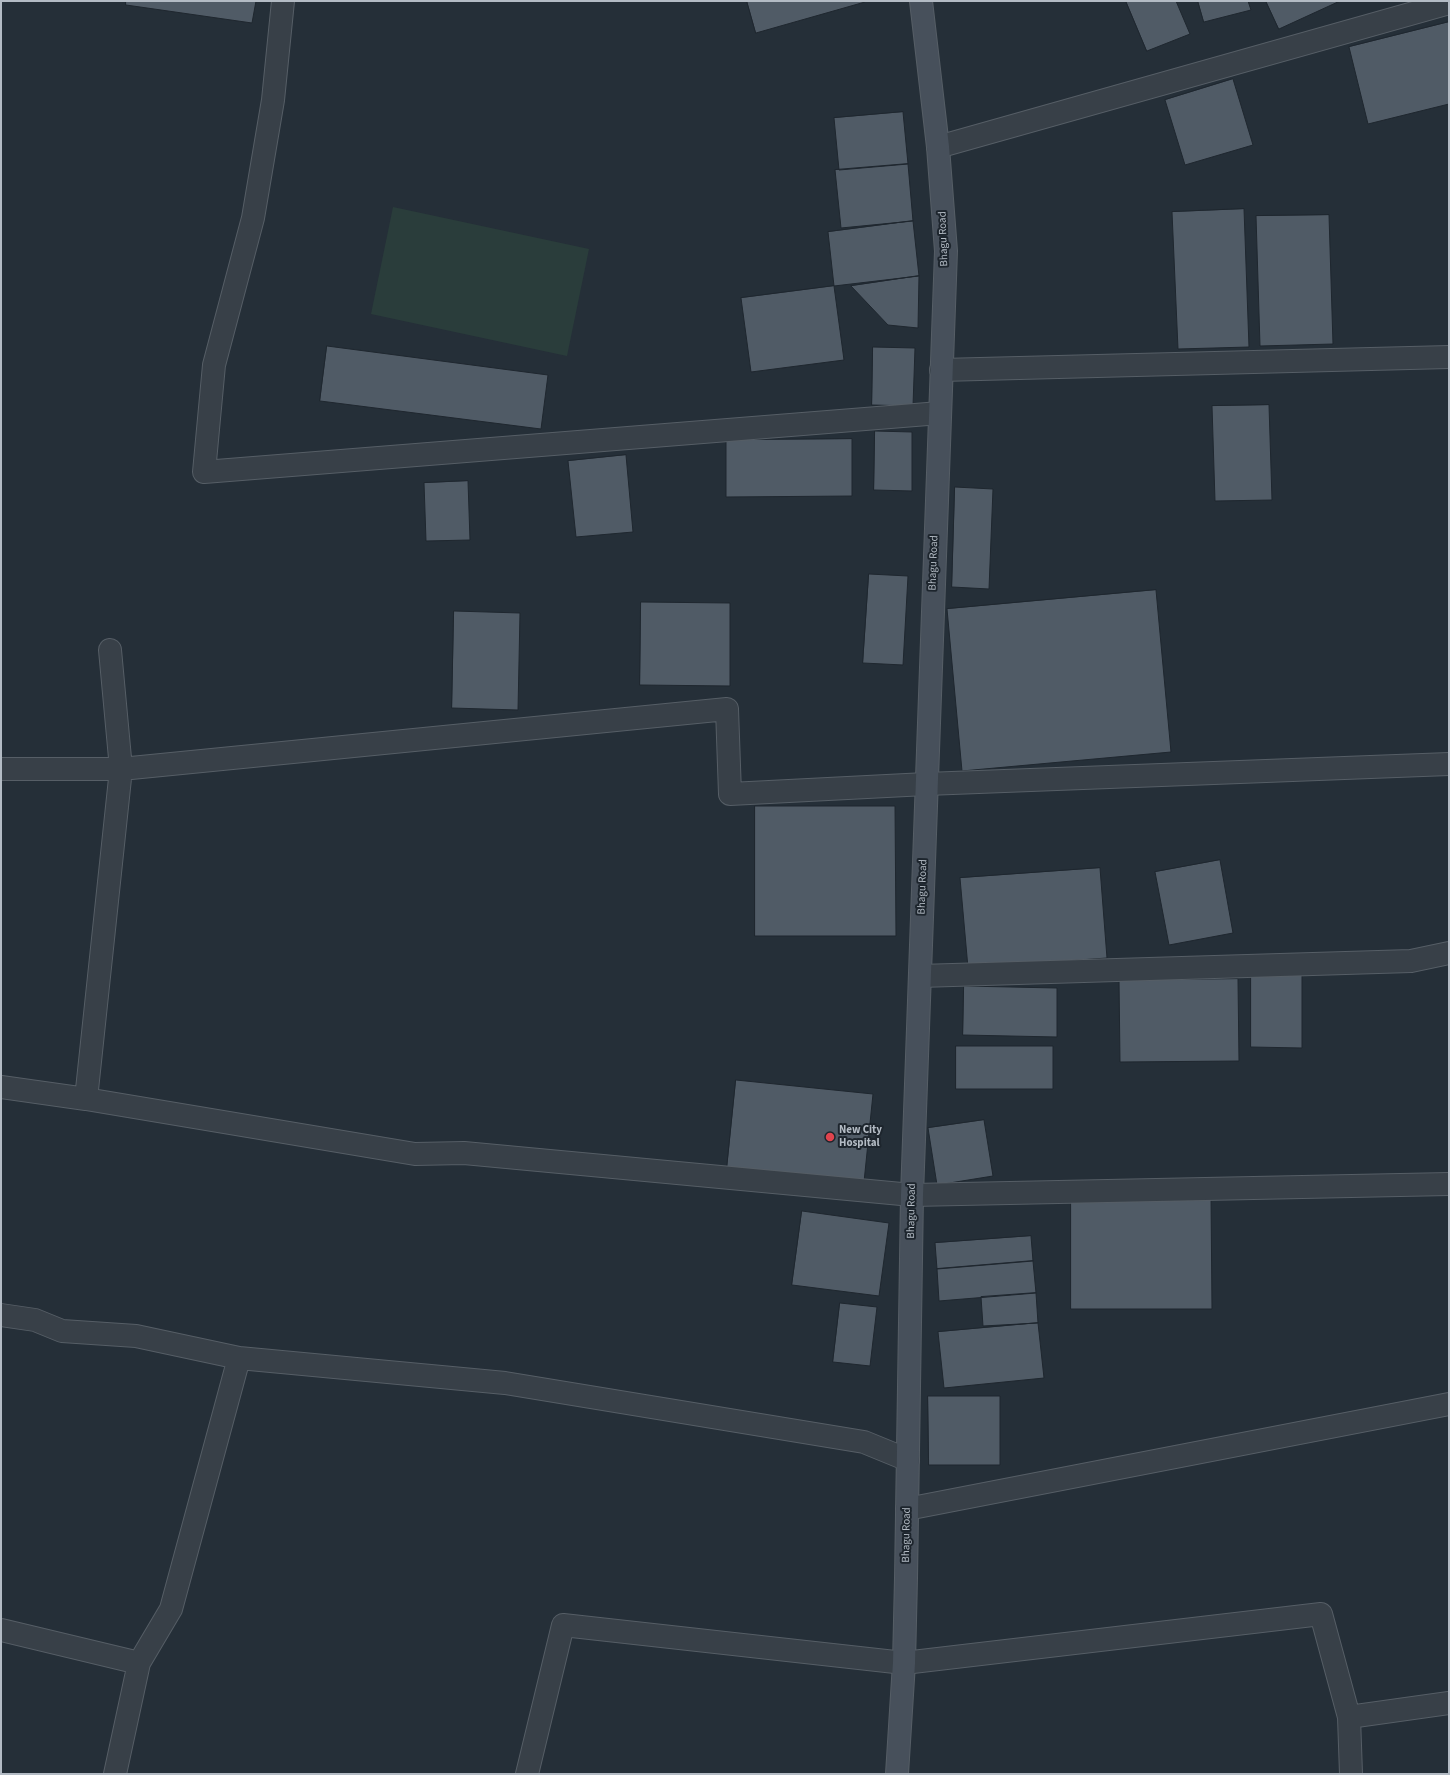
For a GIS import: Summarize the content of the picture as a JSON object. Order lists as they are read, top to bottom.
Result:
{
  "streets": {
    "street": ["Bhagu Road"]
  },
  "places": ["New City Hospital"]
}
